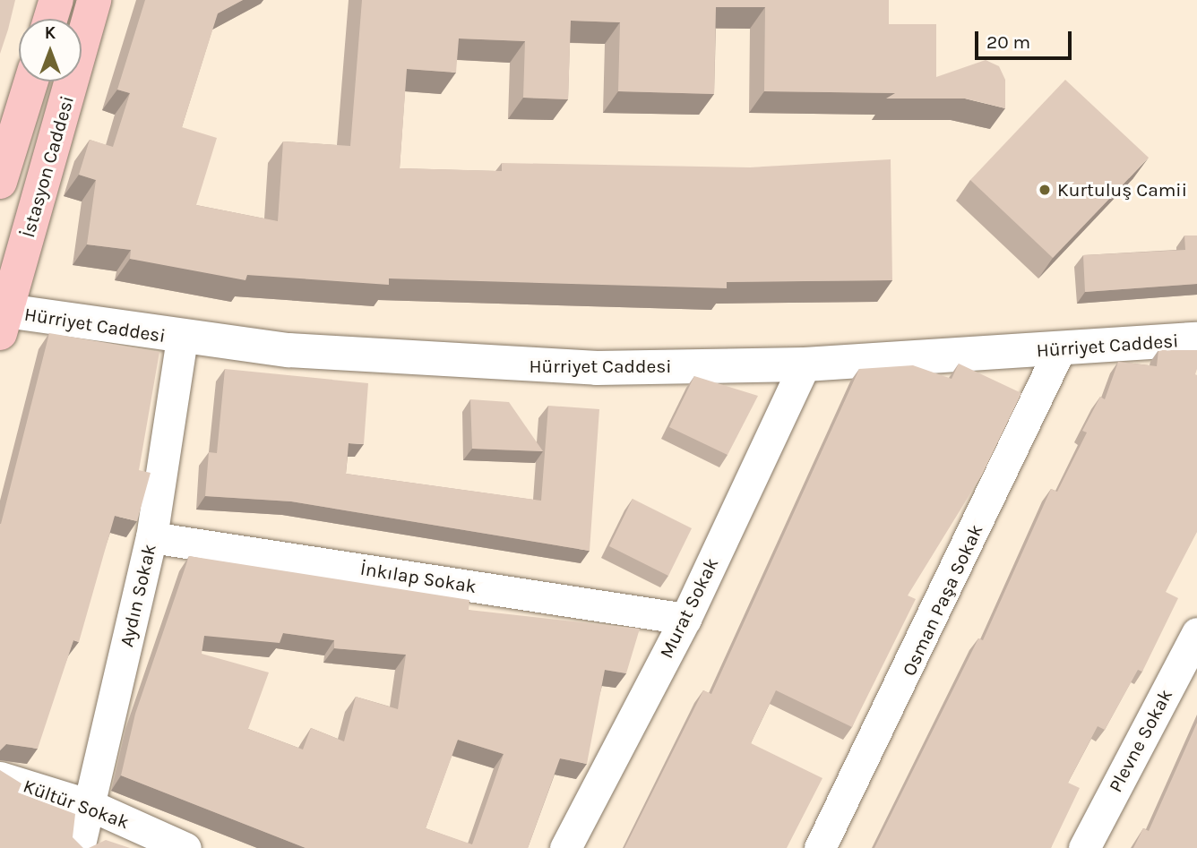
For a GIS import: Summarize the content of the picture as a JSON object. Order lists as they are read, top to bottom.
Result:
{
  "streets": {
    "main road": ["İstasyon Caddesi"],
    "street": [
      "Hürriyet Caddesi",
      "İnkılap Sokak",
      "Aydın Sokak",
      "Osman Paşa Sokak",
      "Murat Sokak",
      "Plevne Sokak",
      "Kültür Sokak"
    ]
  },
  "crossings": [
    ["İstasyon Caddesi", "Hürriyet Caddesi"],
    ["Hürriyet Caddesi", "Aydın Sokak"],
    ["Hürriyet Caddesi", "Osman Paşa Sokak"],
    ["Hürriyet Caddesi", "Murat Sokak"],
    ["İnkılap Sokak", "Aydın Sokak"],
    ["İnkılap Sokak", "Murat Sokak"],
    ["Aydın Sokak", "Kültür Sokak"]
  ],
  "places": ["Kurtuluş Camii"],
  "scale_bar": "20 m",
  "north": "top"
}
